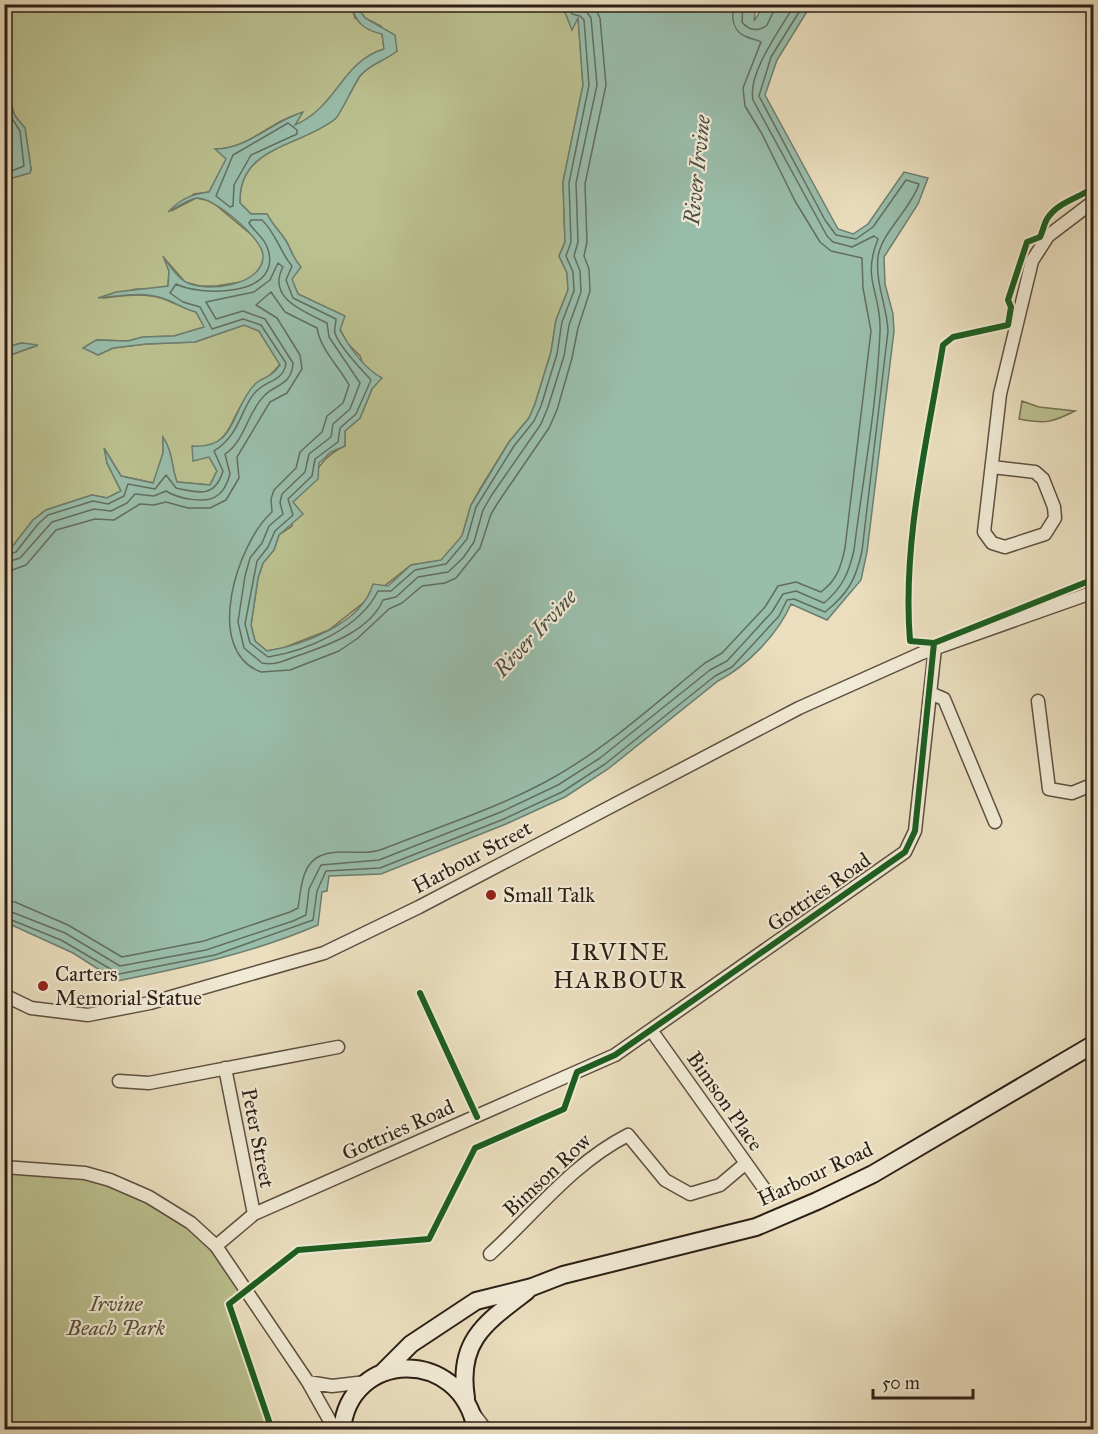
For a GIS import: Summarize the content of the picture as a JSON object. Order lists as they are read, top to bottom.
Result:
{
  "streets": {
    "street": [
      "Harbour Street",
      "Gottries Road",
      "Bimson Place",
      "Peter Street",
      "Harbour Road",
      "Bimson Row"
    ]
  },
  "crossings": [
    ["Harbour Street", "Gottries Road"],
    ["Gottries Road", "Bimson Place"],
    ["Gottries Road", "Peter Street"],
    ["Bimson Place", "Bimson Row"]
  ],
  "districts": ["IRVINE HARBOUR"],
  "water": ["River Irvine"],
  "parks": ["Irvine Beach Park"],
  "places": ["Small Talk", "Carters Memorial Statue"],
  "scale_bar": "50 m"
}
